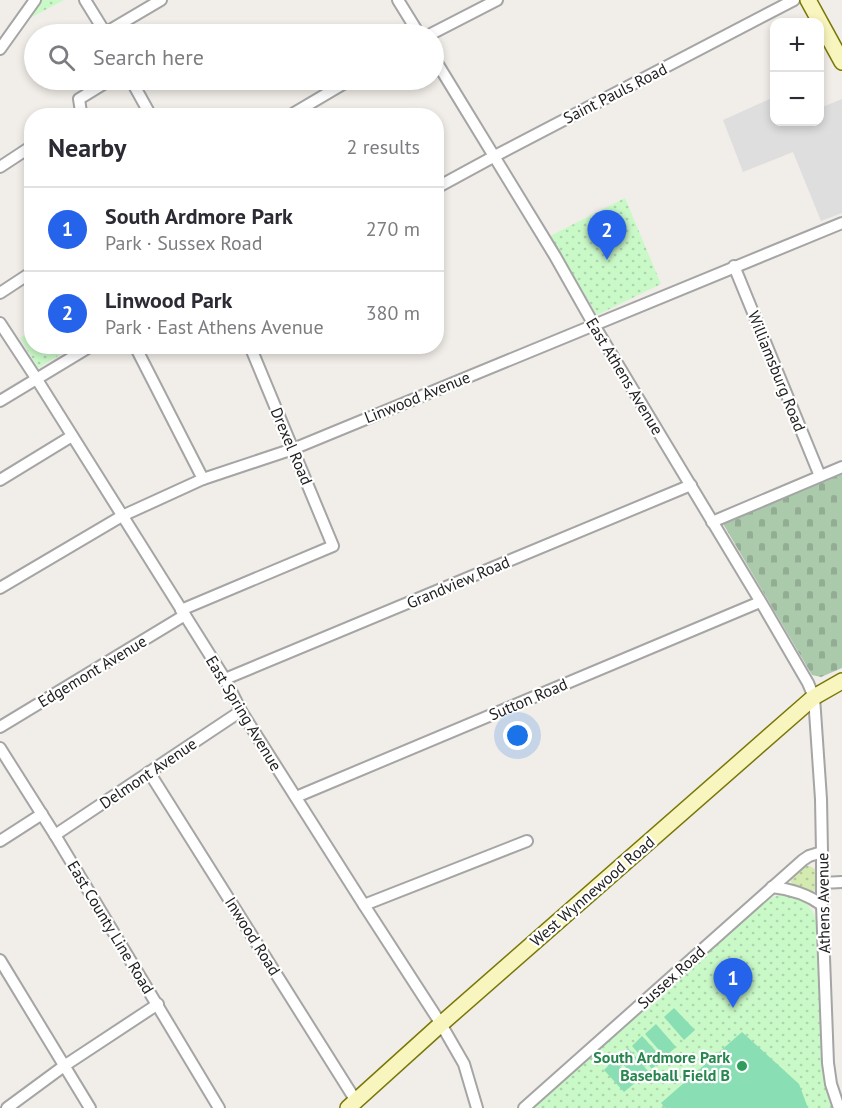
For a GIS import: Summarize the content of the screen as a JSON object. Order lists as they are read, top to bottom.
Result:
{
  "streets": {
    "main road": ["West Wynnewood Road"],
    "street": [
      "Saint Pauls Road",
      "Williamsburg Road",
      "East Athens Avenue",
      "Linwood Avenue",
      "Drexel Road",
      "Grandview Road",
      "Edgemont Avenue",
      "Sutton Road",
      "East Spring Avenue",
      "Delmont Avenue",
      "Athens Avenue",
      "East County Line Road",
      "Inwood Road",
      "Sussex Road"
    ]
  },
  "crossings": [
    ["Saint Pauls Road", "East Athens Avenue"],
    ["Williamsburg Road", "Linwood Avenue"],
    ["East Athens Avenue", "Linwood Avenue"],
    ["East Athens Avenue", "Grandview Road"],
    ["East Athens Avenue", "Sutton Road"],
    ["East Athens Avenue", "West Wynnewood Road"],
    ["East Athens Avenue", "Athens Avenue"],
    ["Linwood Avenue", "Drexel Road"],
    ["Linwood Avenue", "East Spring Avenue"],
    ["Drexel Road", "Edgemont Avenue"],
    ["Grandview Road", "East Spring Avenue"],
    ["Edgemont Avenue", "East Spring Avenue"],
    ["Sutton Road", "East Spring Avenue"],
    ["East Spring Avenue", "Delmont Avenue"],
    ["East Spring Avenue", "West Wynnewood Road"],
    ["Delmont Avenue", "East County Line Road"],
    ["Delmont Avenue", "Inwood Road"],
    ["West Wynnewood Road", "Athens Avenue"],
    ["West Wynnewood Road", "Inwood Road"],
    ["Athens Avenue", "Sussex Road"]
  ],
  "places": ["South Ardmore Park Baseball Field B"],
  "page": {
    "map_buttons": ["+", "−"],
    "search": "Search here",
    "heading": ["Nearby", "2 results"],
    "list": [
      {
        "mark": "1",
        "name": "South Ardmore Park",
        "note": "Park · Sussex Road",
        "value": "270 m"
      },
      {
        "mark": "2",
        "name": "Linwood Park",
        "note": "Park · East Athens Avenue",
        "value": "380 m"
      }
    ],
    "pins": ["2", "1"]
  }
}
